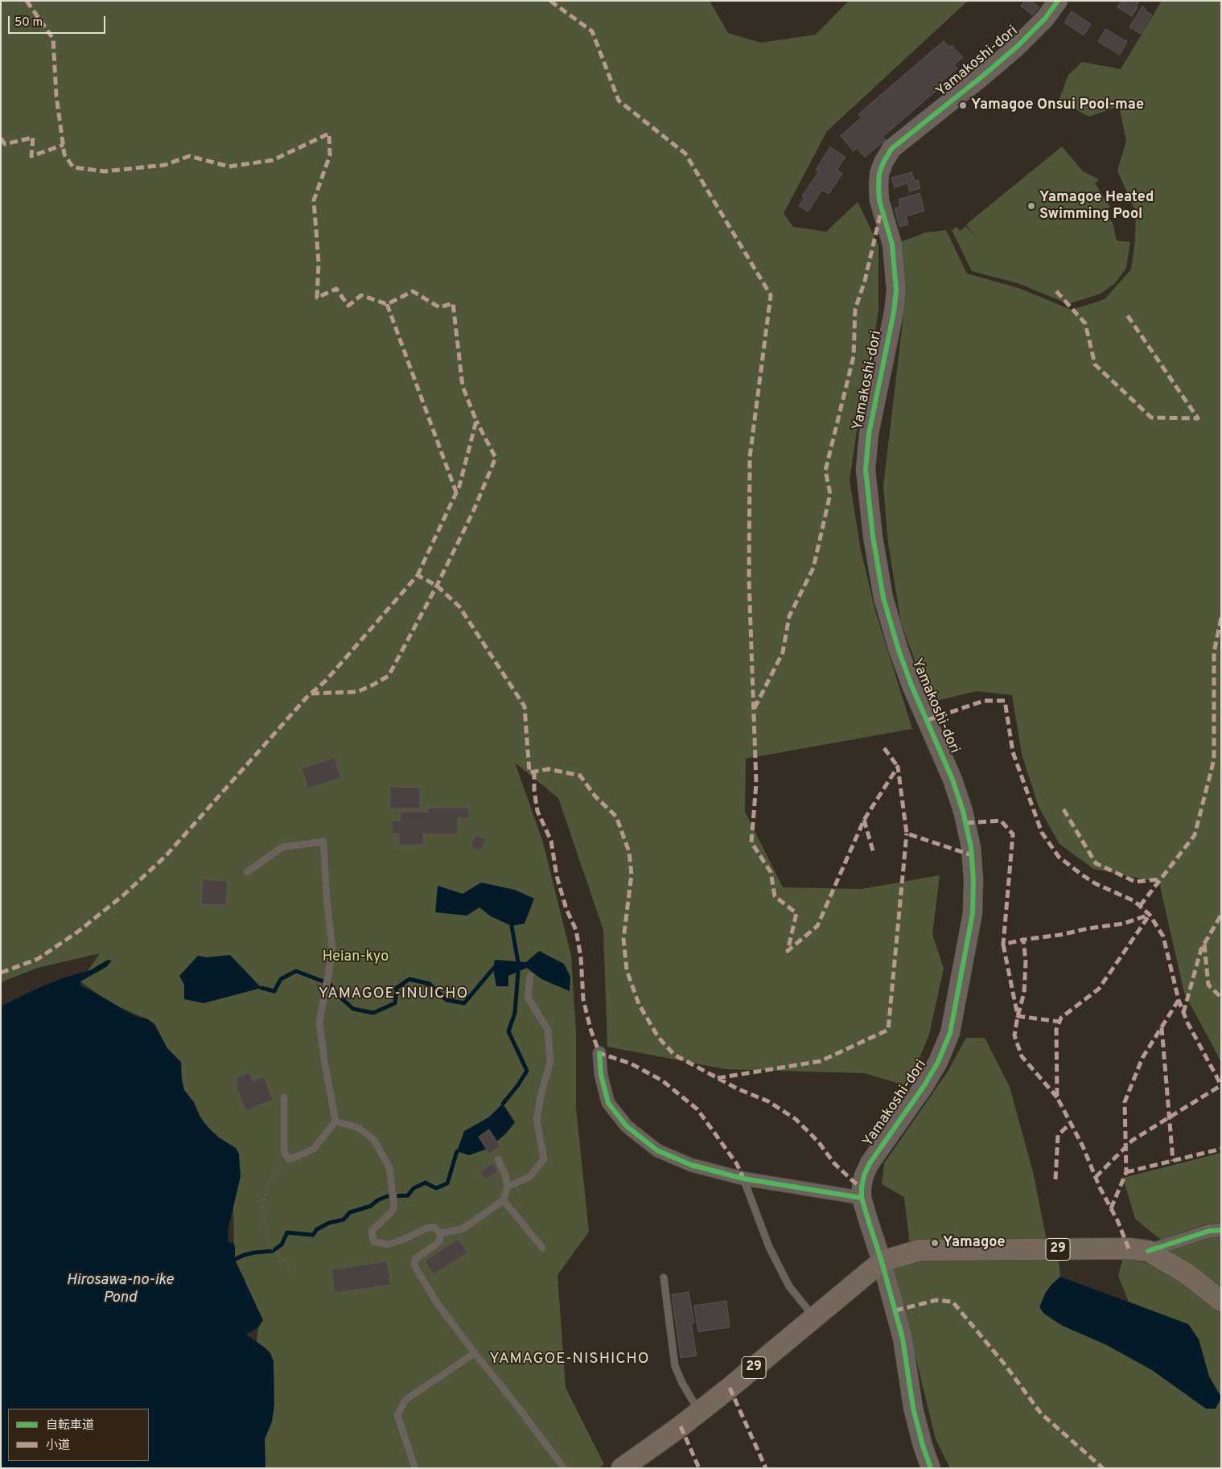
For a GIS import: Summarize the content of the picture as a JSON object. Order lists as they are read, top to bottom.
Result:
{
  "streets": {
    "main road": ["29"],
    "street": ["Yamakoshi-dori"]
  },
  "crossings": [
    ["Yamakoshi-dori", "29"]
  ],
  "districts": ["YAMAGOE-INUICHO", "YAMAGOE-NISHICHO"],
  "water": ["Hirosawa-no-ike Pond"],
  "parks": ["Heian-kyo"],
  "places": ["Yamagoe Onsui Pool-mae", "Yamagoe Heated Swimming Pool", "Yamagoe"],
  "legend": ["自転車道", "小道"],
  "scale_bar": "50 m"
}
